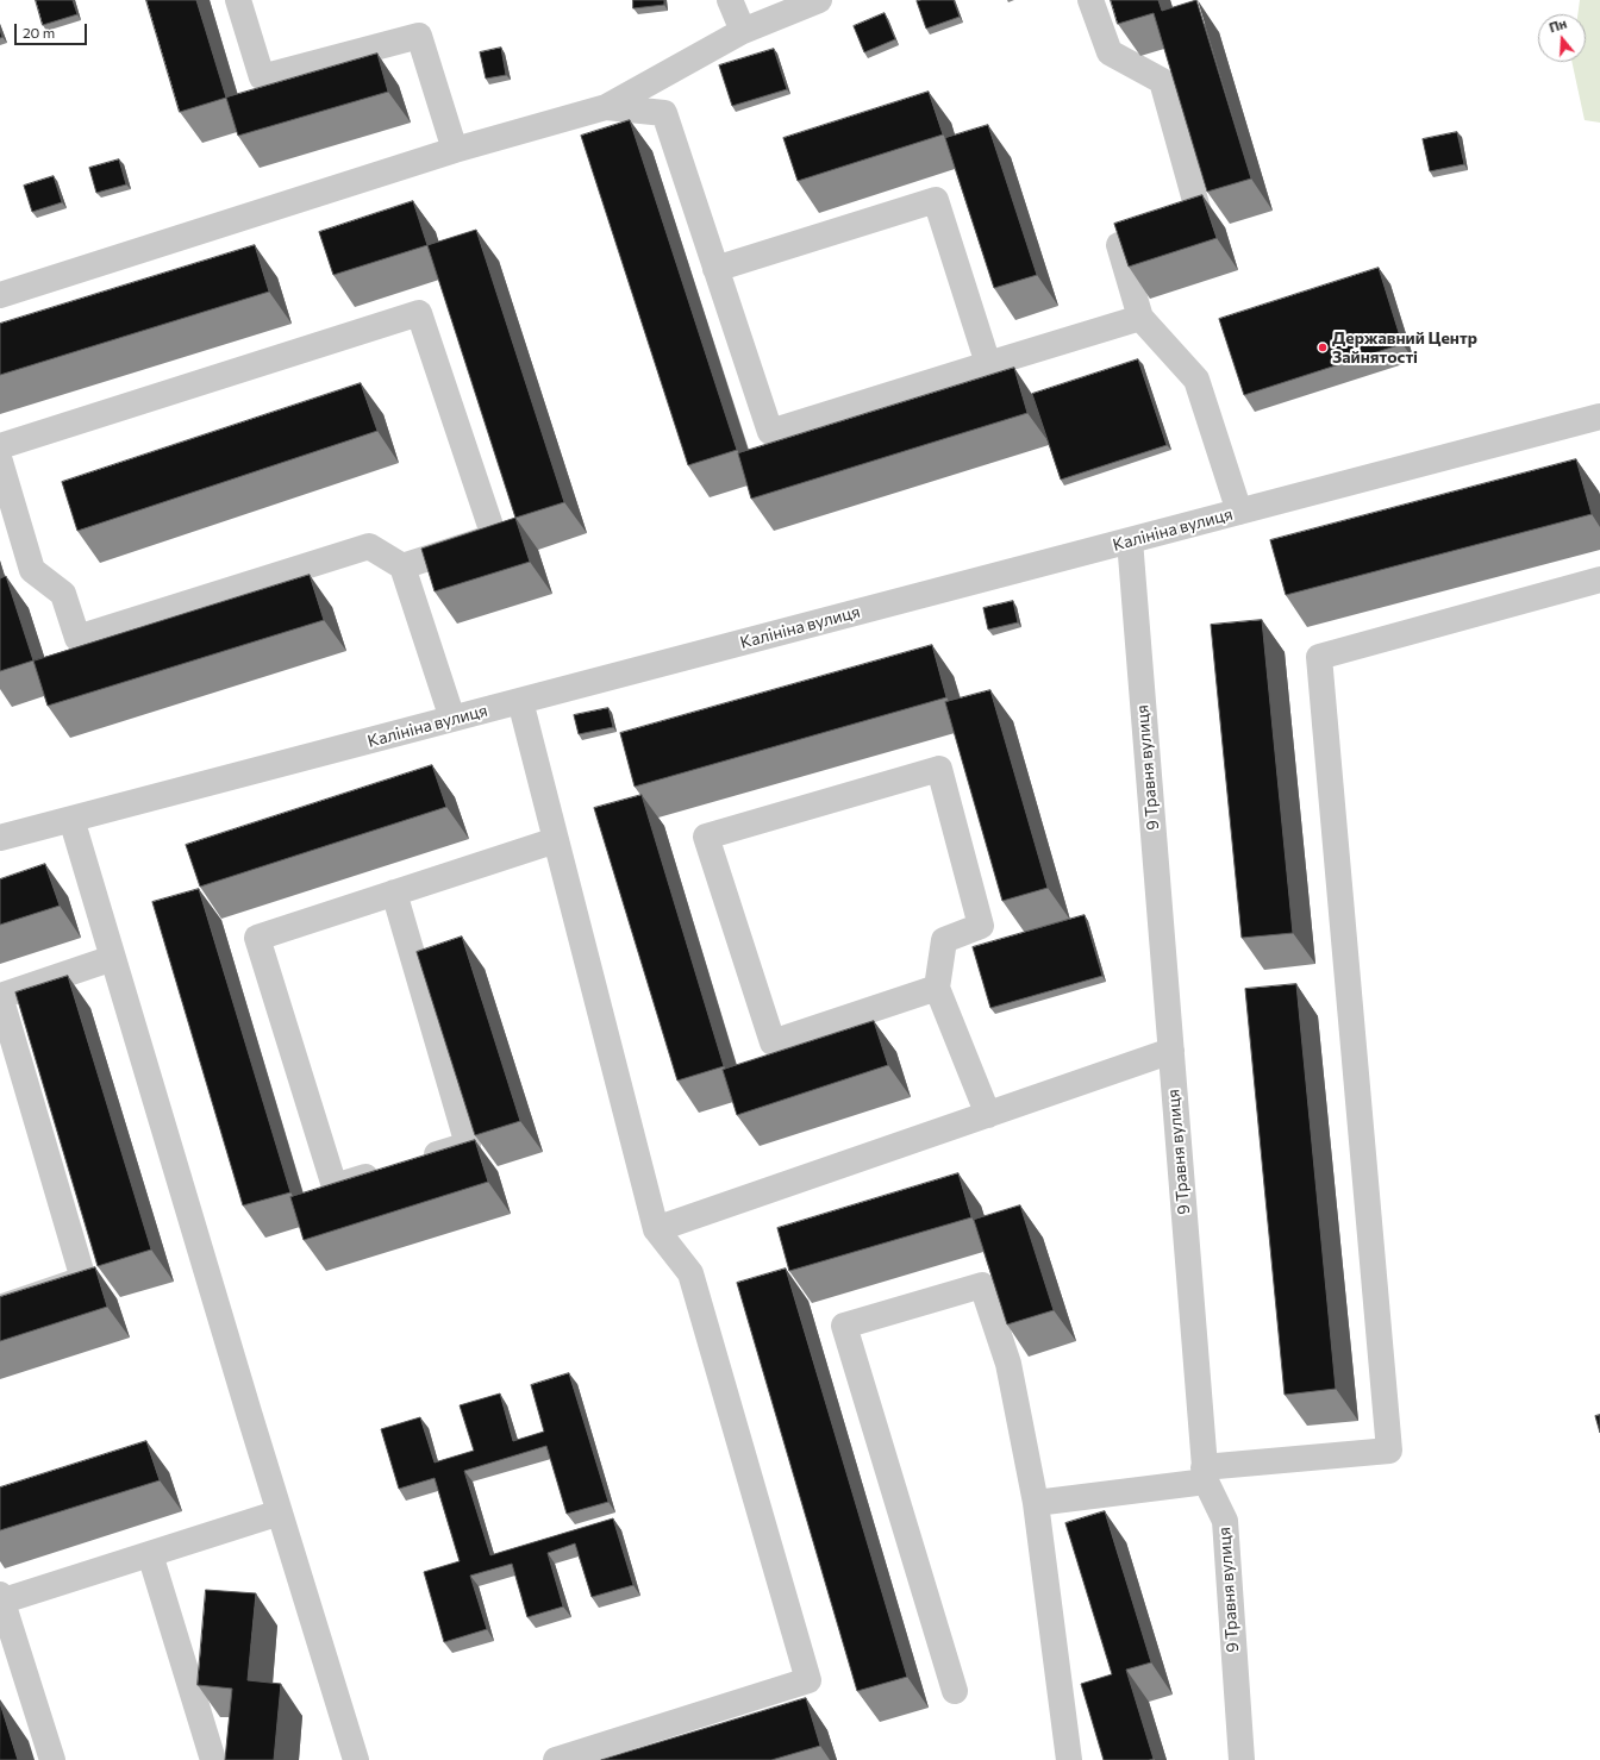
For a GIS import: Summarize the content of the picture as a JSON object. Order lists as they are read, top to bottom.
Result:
{
  "streets": {
    "street": ["Калініна вулиця", "9 Травня вулиця"]
  },
  "crossings": [
    ["Калініна вулиця", "9 Травня вулиця"]
  ],
  "places": ["Державний Центр Зайнятості"],
  "scale_bar": "20 m",
  "north": "top"
}
